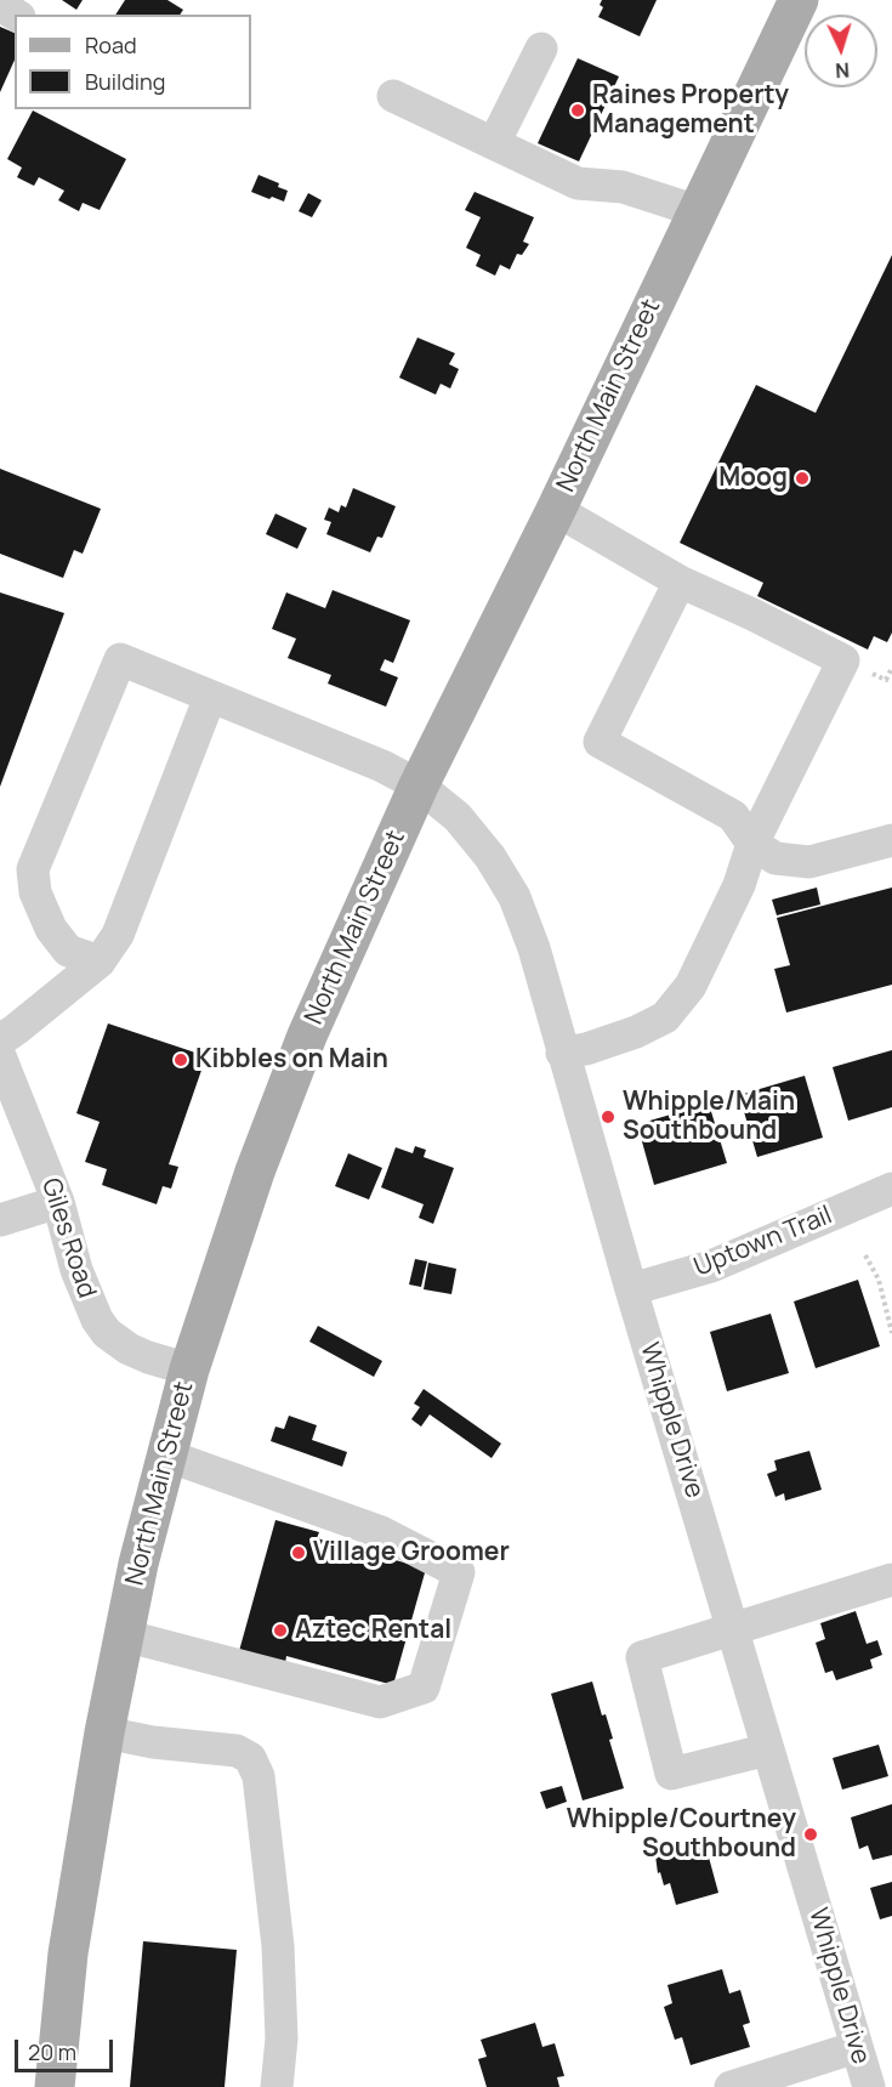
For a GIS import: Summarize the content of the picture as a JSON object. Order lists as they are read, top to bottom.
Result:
{
  "streets": {
    "main road": ["North Main Street"],
    "street": ["Giles Road", "Uptown Trail", "Whipple Drive"]
  },
  "crossings": [
    ["North Main Street", "Giles Road"],
    ["North Main Street", "Whipple Drive"],
    ["Uptown Trail", "Whipple Drive"]
  ],
  "places": [
    "Raines Property Management",
    "Moog",
    "Kibbles on Main",
    "Whipple/Main Southbound",
    "Village Groomer",
    "Aztec Rental",
    "Whipple/Courtney Southbound"
  ],
  "legend": ["Road", "Building"],
  "scale_bar": "20 m",
  "north": "bottom"
}
